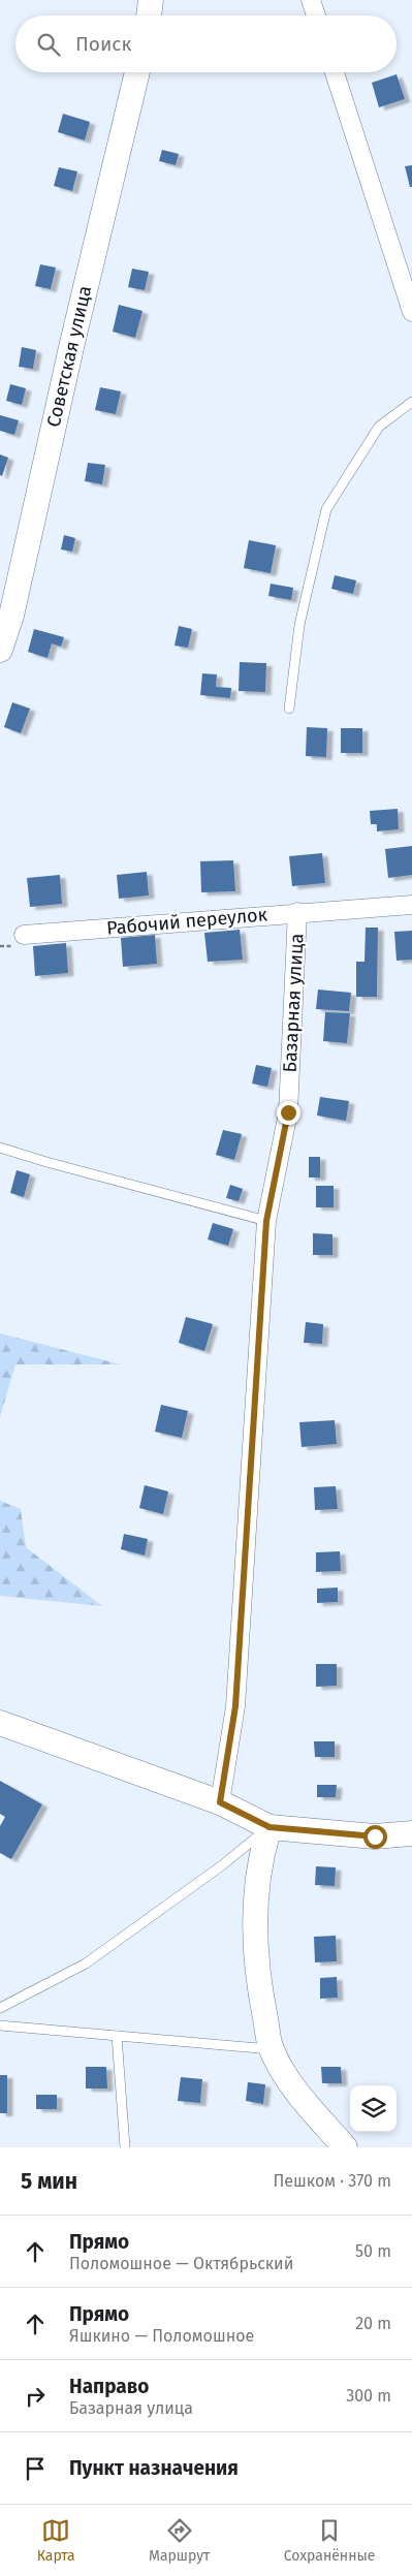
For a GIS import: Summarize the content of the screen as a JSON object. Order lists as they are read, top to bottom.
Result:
{
  "streets": {
    "street": ["Советская улица", "Рабочий переулок", "Базарная улица"]
  },
  "crossings": [
    ["Рабочий переулок", "Базарная улица"]
  ],
  "page": {
    "search": "Поиск",
    "heading": ["5 мин", "Пешком · 370 m"],
    "list": [
      ["Прямо", "Поломошное — Октябрьский", "50 m"],
      ["Прямо", "Яшкино — Поломошное", "20 m"],
      ["Направо", "Базарная улица", "300 m"],
      "Пункт назначения"
    ],
    "nav": ["Карта", "Маршрут", "Сохранённые"]
  }
}
